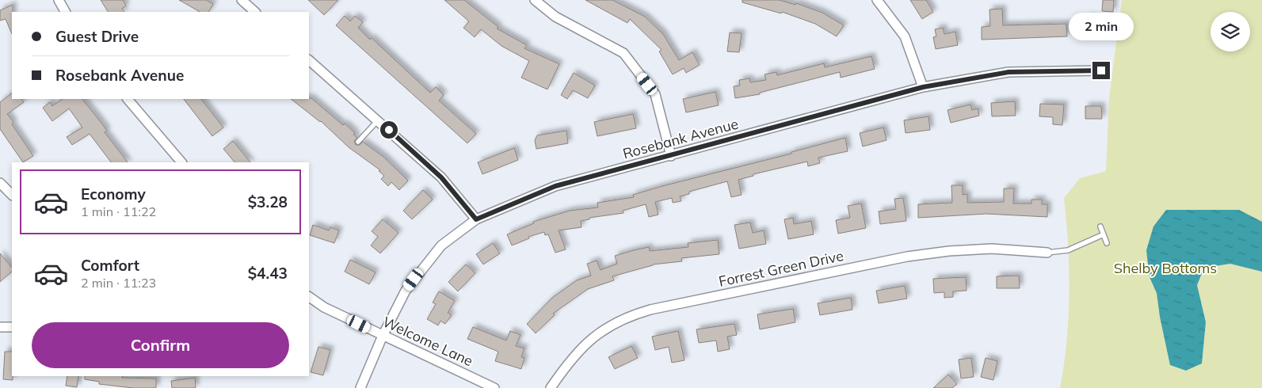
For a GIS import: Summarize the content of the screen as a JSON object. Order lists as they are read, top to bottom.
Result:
{
  "streets": {
    "street": ["Rosebank Avenue", "Forrest Green Drive", "Welcome Lane"]
  },
  "crossings": [
    ["Rosebank Avenue", "Welcome Lane"]
  ],
  "parks": ["Shelby Bottoms"],
  "page": {
    "banner": ["Guest Drive", "Rosebank Avenue"],
    "bubble": "2 min",
    "list": [
      {
        "name": "Economy",
        "note": "1 min · 11:22",
        "value": "$3.28"
      },
      {
        "name": "Comfort",
        "note": "2 min · 11:23",
        "value": "$4.43"
      }
    ],
    "buttons": "Confirm"
  }
}
